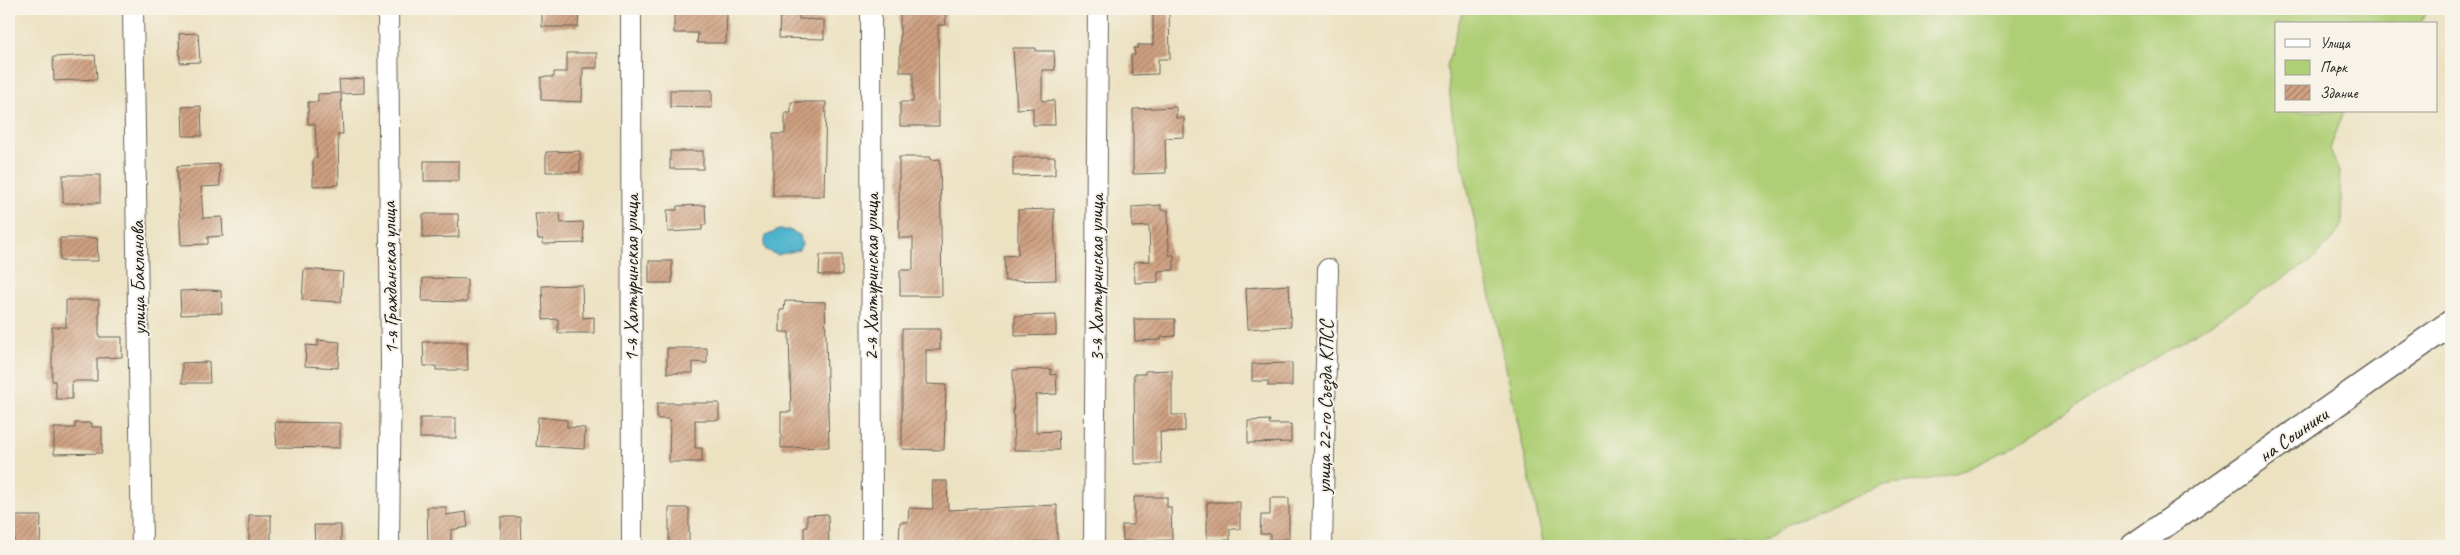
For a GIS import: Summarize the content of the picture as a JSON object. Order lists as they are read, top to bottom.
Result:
{
  "streets": {
    "street": [
      "2-я Халтуринская улица",
      "улица Бакланова",
      "1-я Гражданская улица",
      "1-я Халтуринская улица",
      "3-я Халтуринская улица",
      "улица 22-го Съезда КПСС",
      "на Сошники"
    ]
  },
  "legend": ["Улица", "Парк", "Здание"]
}
